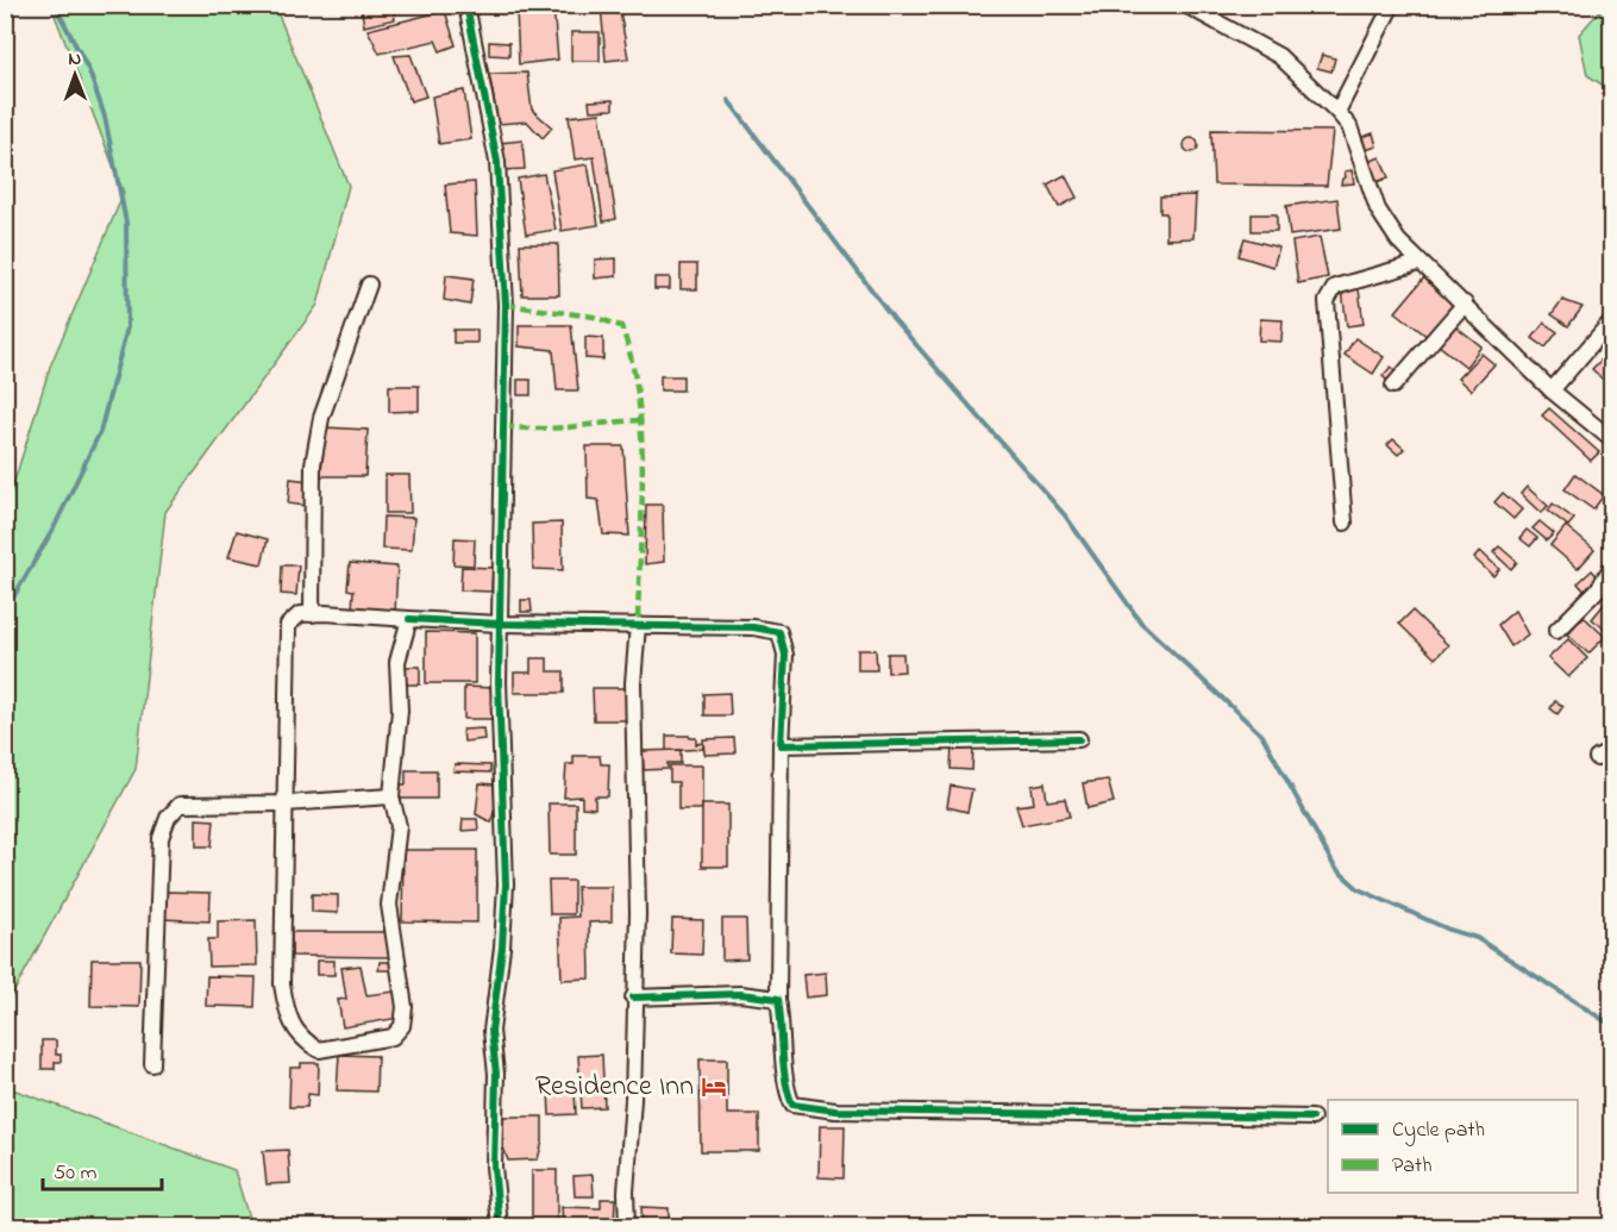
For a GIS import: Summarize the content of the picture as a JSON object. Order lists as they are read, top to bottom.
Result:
{
  "places": {
    "hotel": ["Residence Inn"]
  },
  "legend": ["Cycle path", "Path"],
  "scale_bar": "50 m",
  "north": "top"
}
